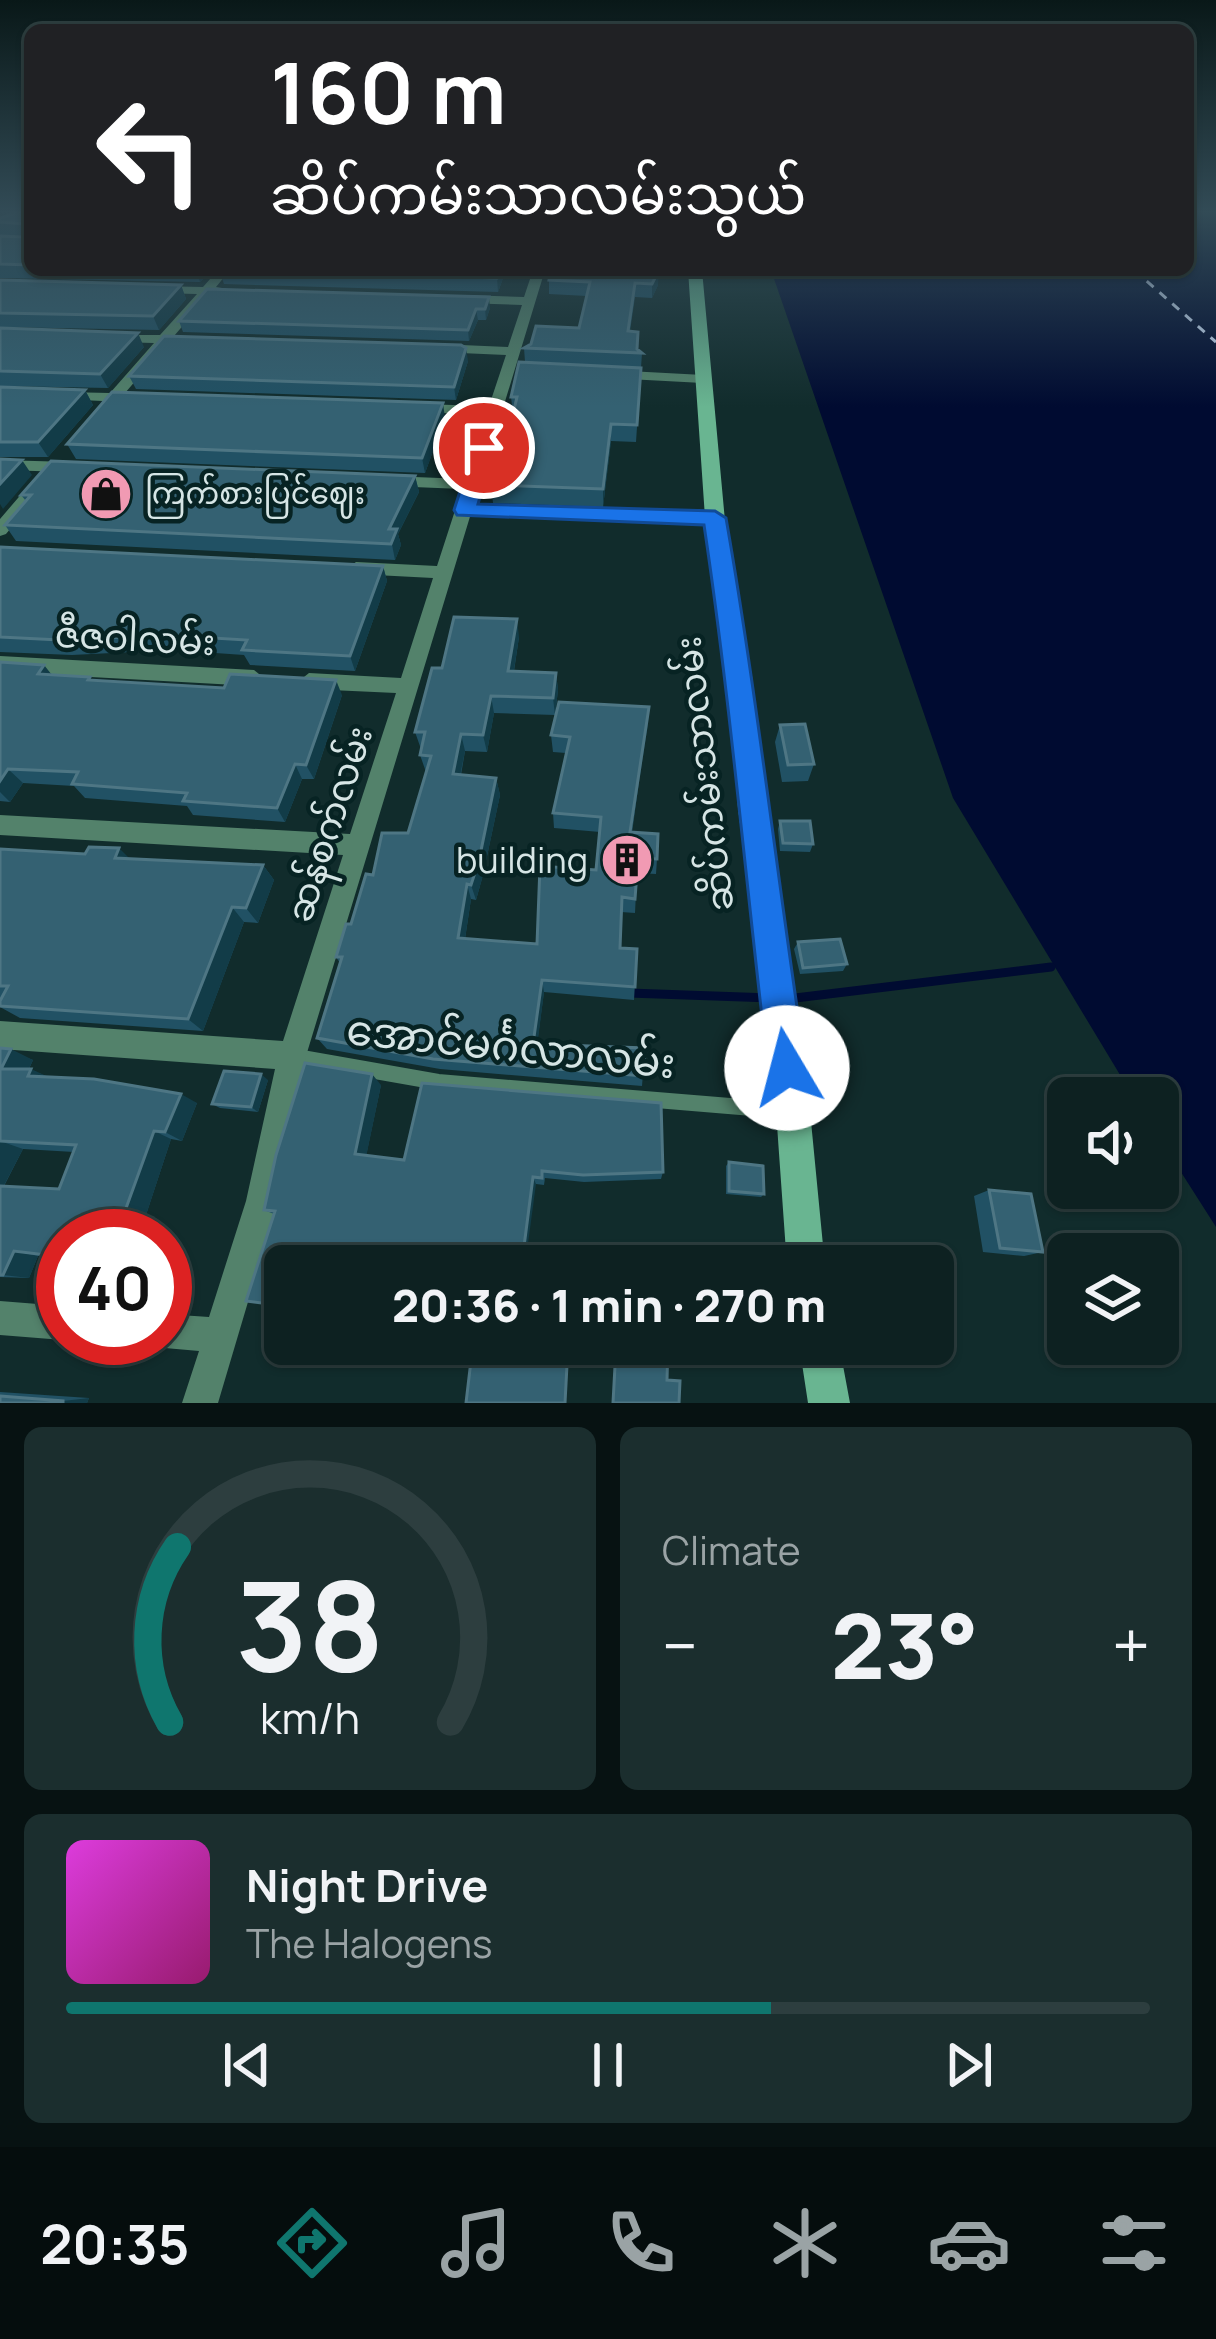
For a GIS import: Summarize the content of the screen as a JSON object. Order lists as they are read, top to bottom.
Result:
{
  "streets": {
    "street": ["ဇီဇဝါလမ်း", "ဆိပ်ကမ်းသာလမ်း", "ဆန်စက်လမ်း"],
    "lane": ["အောင်မင်္ဂလာလမ်း"]
  },
  "crossings": [
    ["ဇီဇဝါလမ်း", "ဆန်စက်လမ်း"],
    ["ဆိပ်ကမ်းသာလမ်း", "အောင်မင်္ဂလာလမ်း"],
    ["ဆန်စက်လမ်း", "အောင်မင်္ဂလာလမ်း"]
  ],
  "places": {
    "shop": ["ကြက်စားပြင်ဈေး"],
    "building": ["building"]
  },
  "page": {
    "turn": ["160 m", "ဆိပ်ကမ်းသာလမ်းသွယ်"],
    "limit": "40",
    "trip": "20:36 · 1 min · 270 m",
    "tile": "Climate",
    "heat": ["−", "23°", "+"],
    "song": ["Night Drive", "The Halogens"],
    "tabs": "20:35",
    "gauge": ["38", "km/h"]
  }
}
